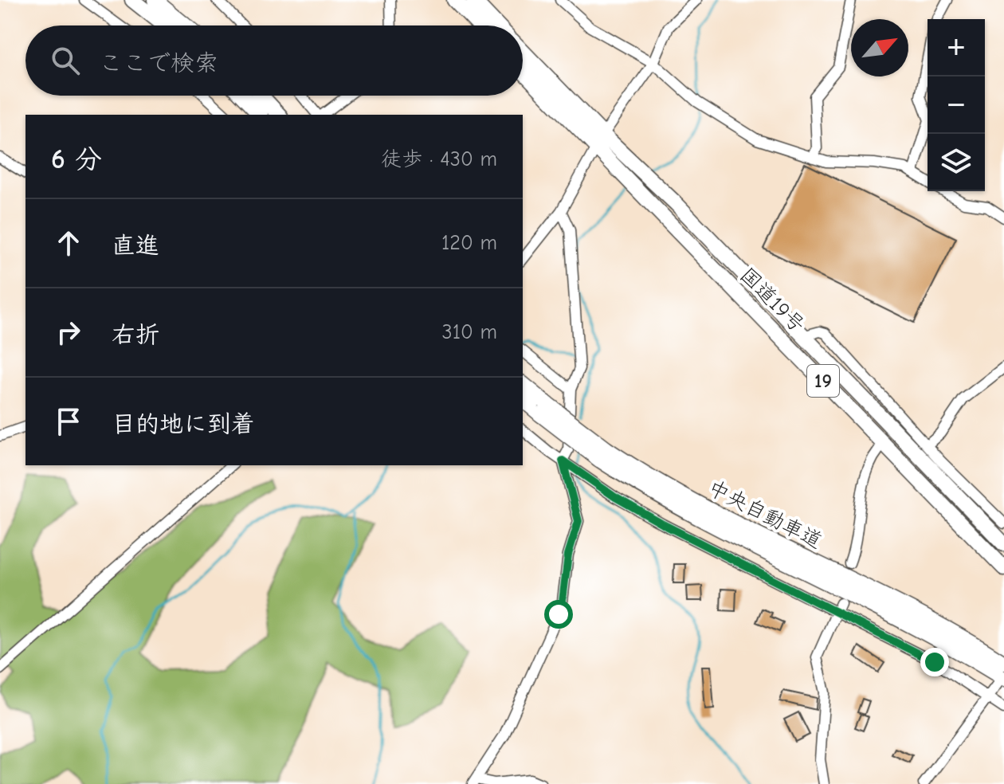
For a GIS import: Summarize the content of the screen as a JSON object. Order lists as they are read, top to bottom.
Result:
{
  "streets": {
    "highway": ["国道19号", "19", "中央自動車道"]
  },
  "north": "top right",
  "page": {
    "map_buttons": ["+", "−"],
    "search": "ここで検索",
    "heading": ["6 分", "徒歩 · 430 m"],
    "list": [
      ["直進", "120 m"],
      ["右折", "310 m"],
      "目的地に到着"
    ]
  }
}
